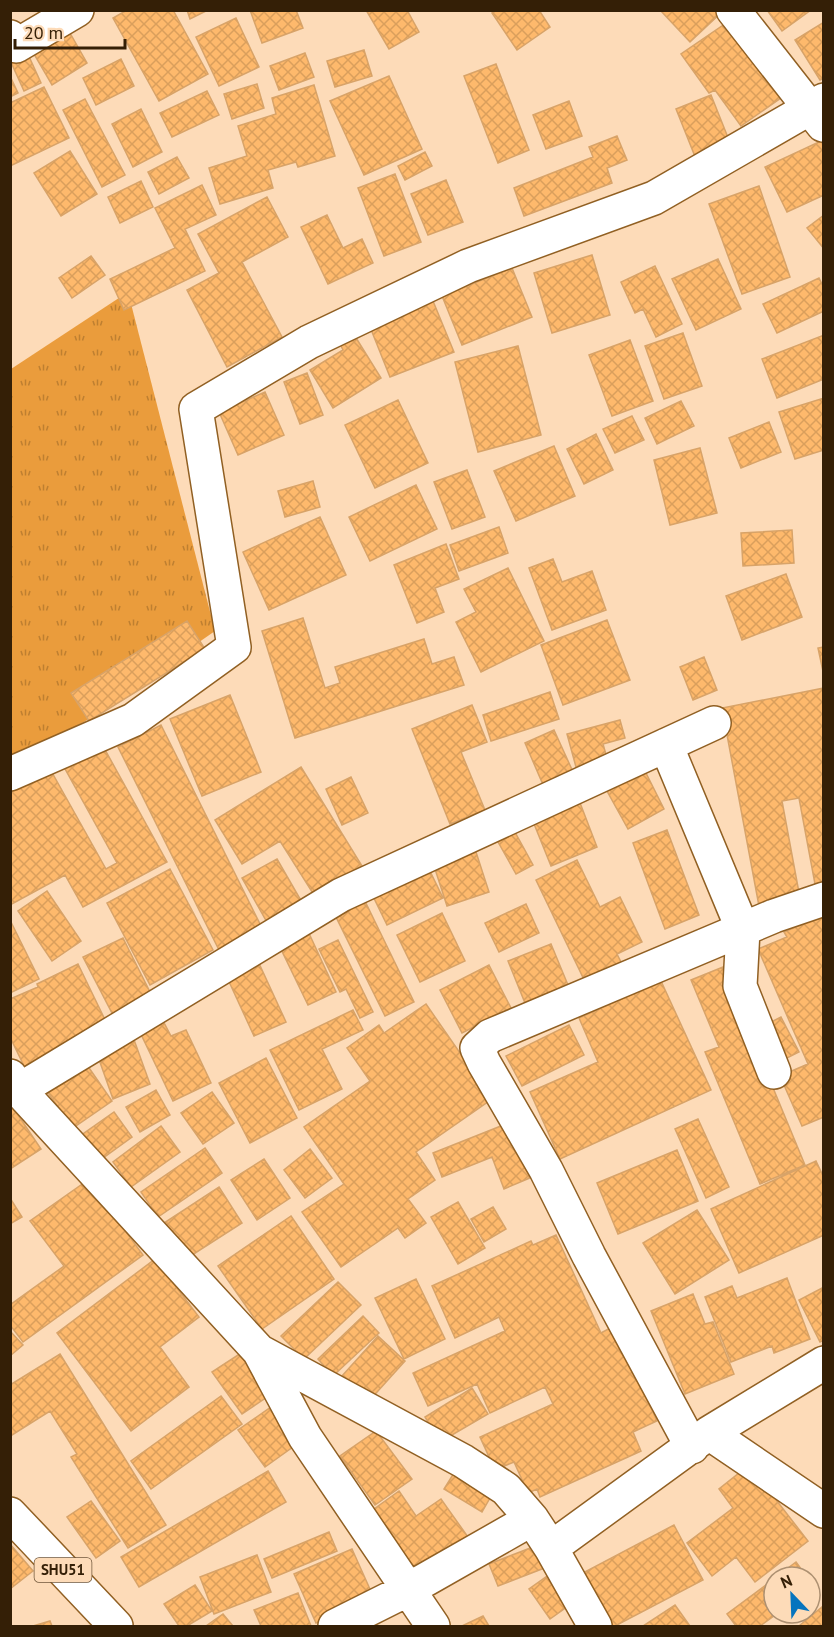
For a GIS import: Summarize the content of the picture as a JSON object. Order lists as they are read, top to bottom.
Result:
{
  "streets": {
    "street": ["SHU51"]
  },
  "scale_bar": "20 m",
  "north": "top left"
}
